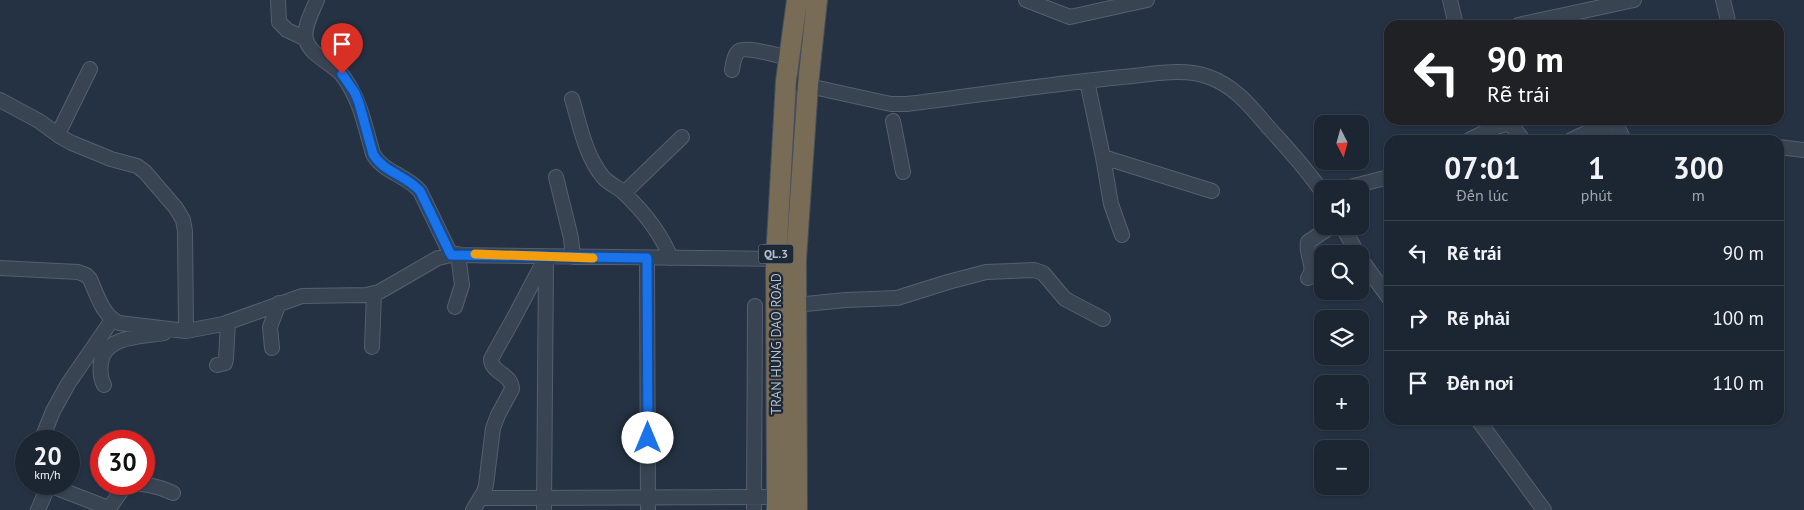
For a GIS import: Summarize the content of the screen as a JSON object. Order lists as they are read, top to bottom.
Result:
{
  "streets": {
    "highway": ["QL.3", "TRAN HUNG DAO ROAD"]
  },
  "north": "bottom",
  "page": {
    "turn": ["90 m", "Rẽ trái"],
    "map_buttons": ["+", "−"],
    "eta": [
      "07:01",
      "Đến lúc",
      "1",
      "phút",
      "300",
      "m"
    ],
    "list": [
      {
        "name": "Rẽ trái",
        "value": "90 m"
      },
      {
        "name": "Rẽ phải",
        "value": "100 m"
      },
      {
        "name": "Đến nơi",
        "value": "110 m"
      }
    ],
    "speed": "20 km/h",
    "limit": "30"
  }
}
